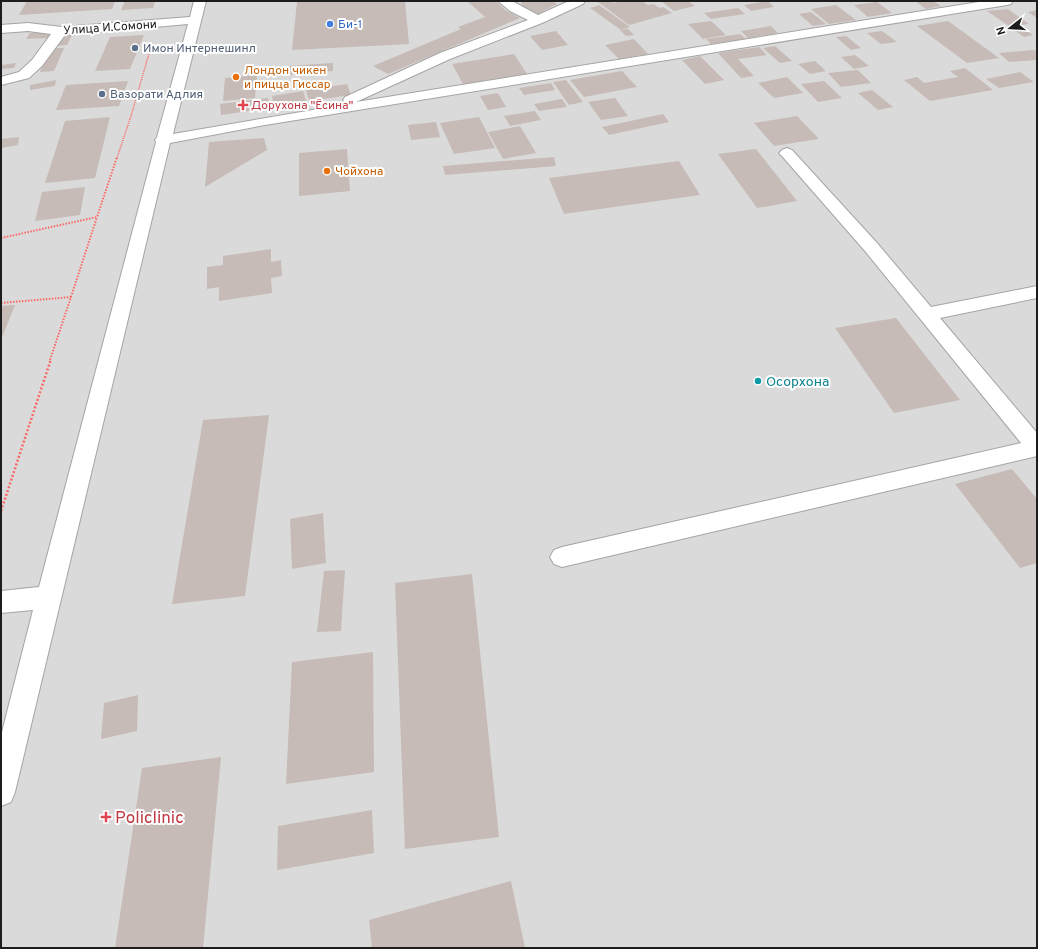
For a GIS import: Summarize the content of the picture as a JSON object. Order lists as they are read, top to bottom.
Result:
{
  "streets": {
    "street": ["Улица И.Сомони"]
  },
  "places": {
    "other": [
      "Би-1",
      "Имон Интернешинл",
      "Лондон чикен и пицца Гиссар",
      "Вазорати Адлия",
      "Чойхона",
      "Осорхона"
    ],
    "health": ["Дорухона \"Ёсина\"", "Policlinic"]
  },
  "north": "left"
}
